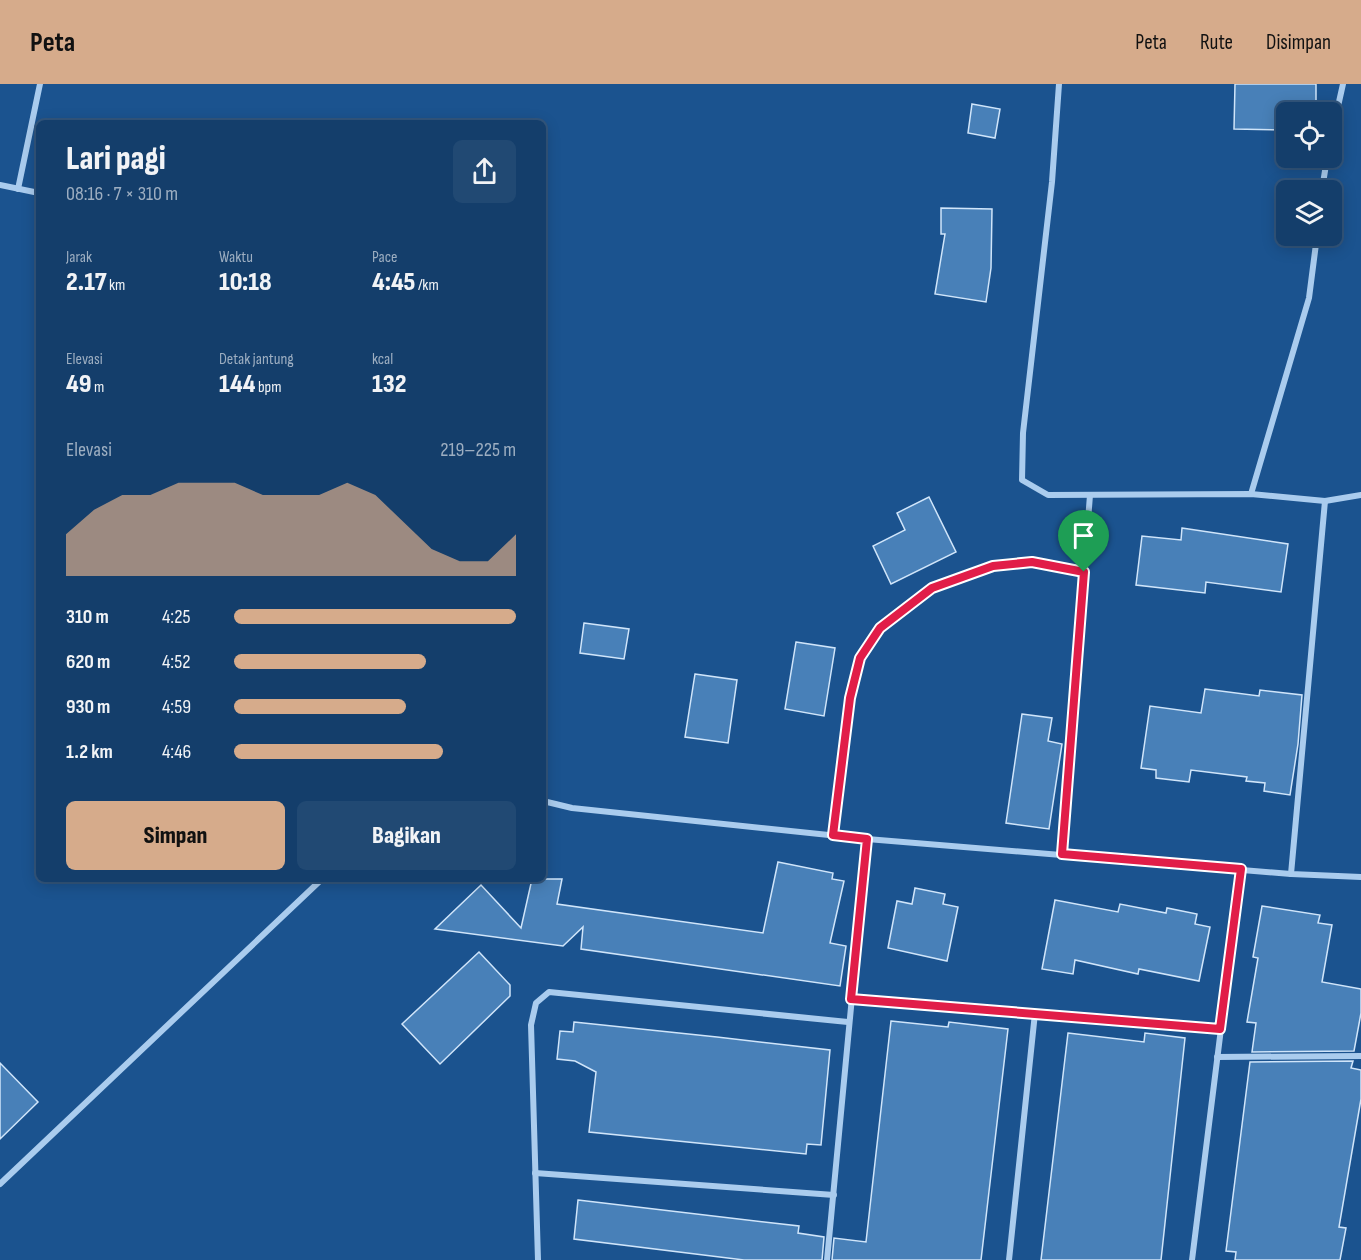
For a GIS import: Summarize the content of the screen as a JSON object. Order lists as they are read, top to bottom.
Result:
{
  "page": {
    "header": "Peta",
    "nav": ["Peta", "Rute", "Disimpan"],
    "heading": ["Lari pagi", "08:16 · 7 × 310 m"],
    "stats": [
      ["Jarak", "2.17 km"],
      ["Waktu", "10:18"],
      ["Pace", "4:45 /km"],
      ["Elevasi", "49 m"],
      ["Detak jantung", "144 bpm"],
      ["kcal", "132"]
    ],
    "chart": ["Elevasi", "219–225 m"],
    "list": [
      {
        "name": "310 m",
        "note": "4:25"
      },
      {
        "name": "620 m",
        "note": "4:52"
      },
      {
        "name": "930 m",
        "note": "4:59"
      },
      {
        "name": "1.2 km",
        "note": "4:46"
      }
    ],
    "buttons": ["Simpan", "Bagikan"]
  }
}
